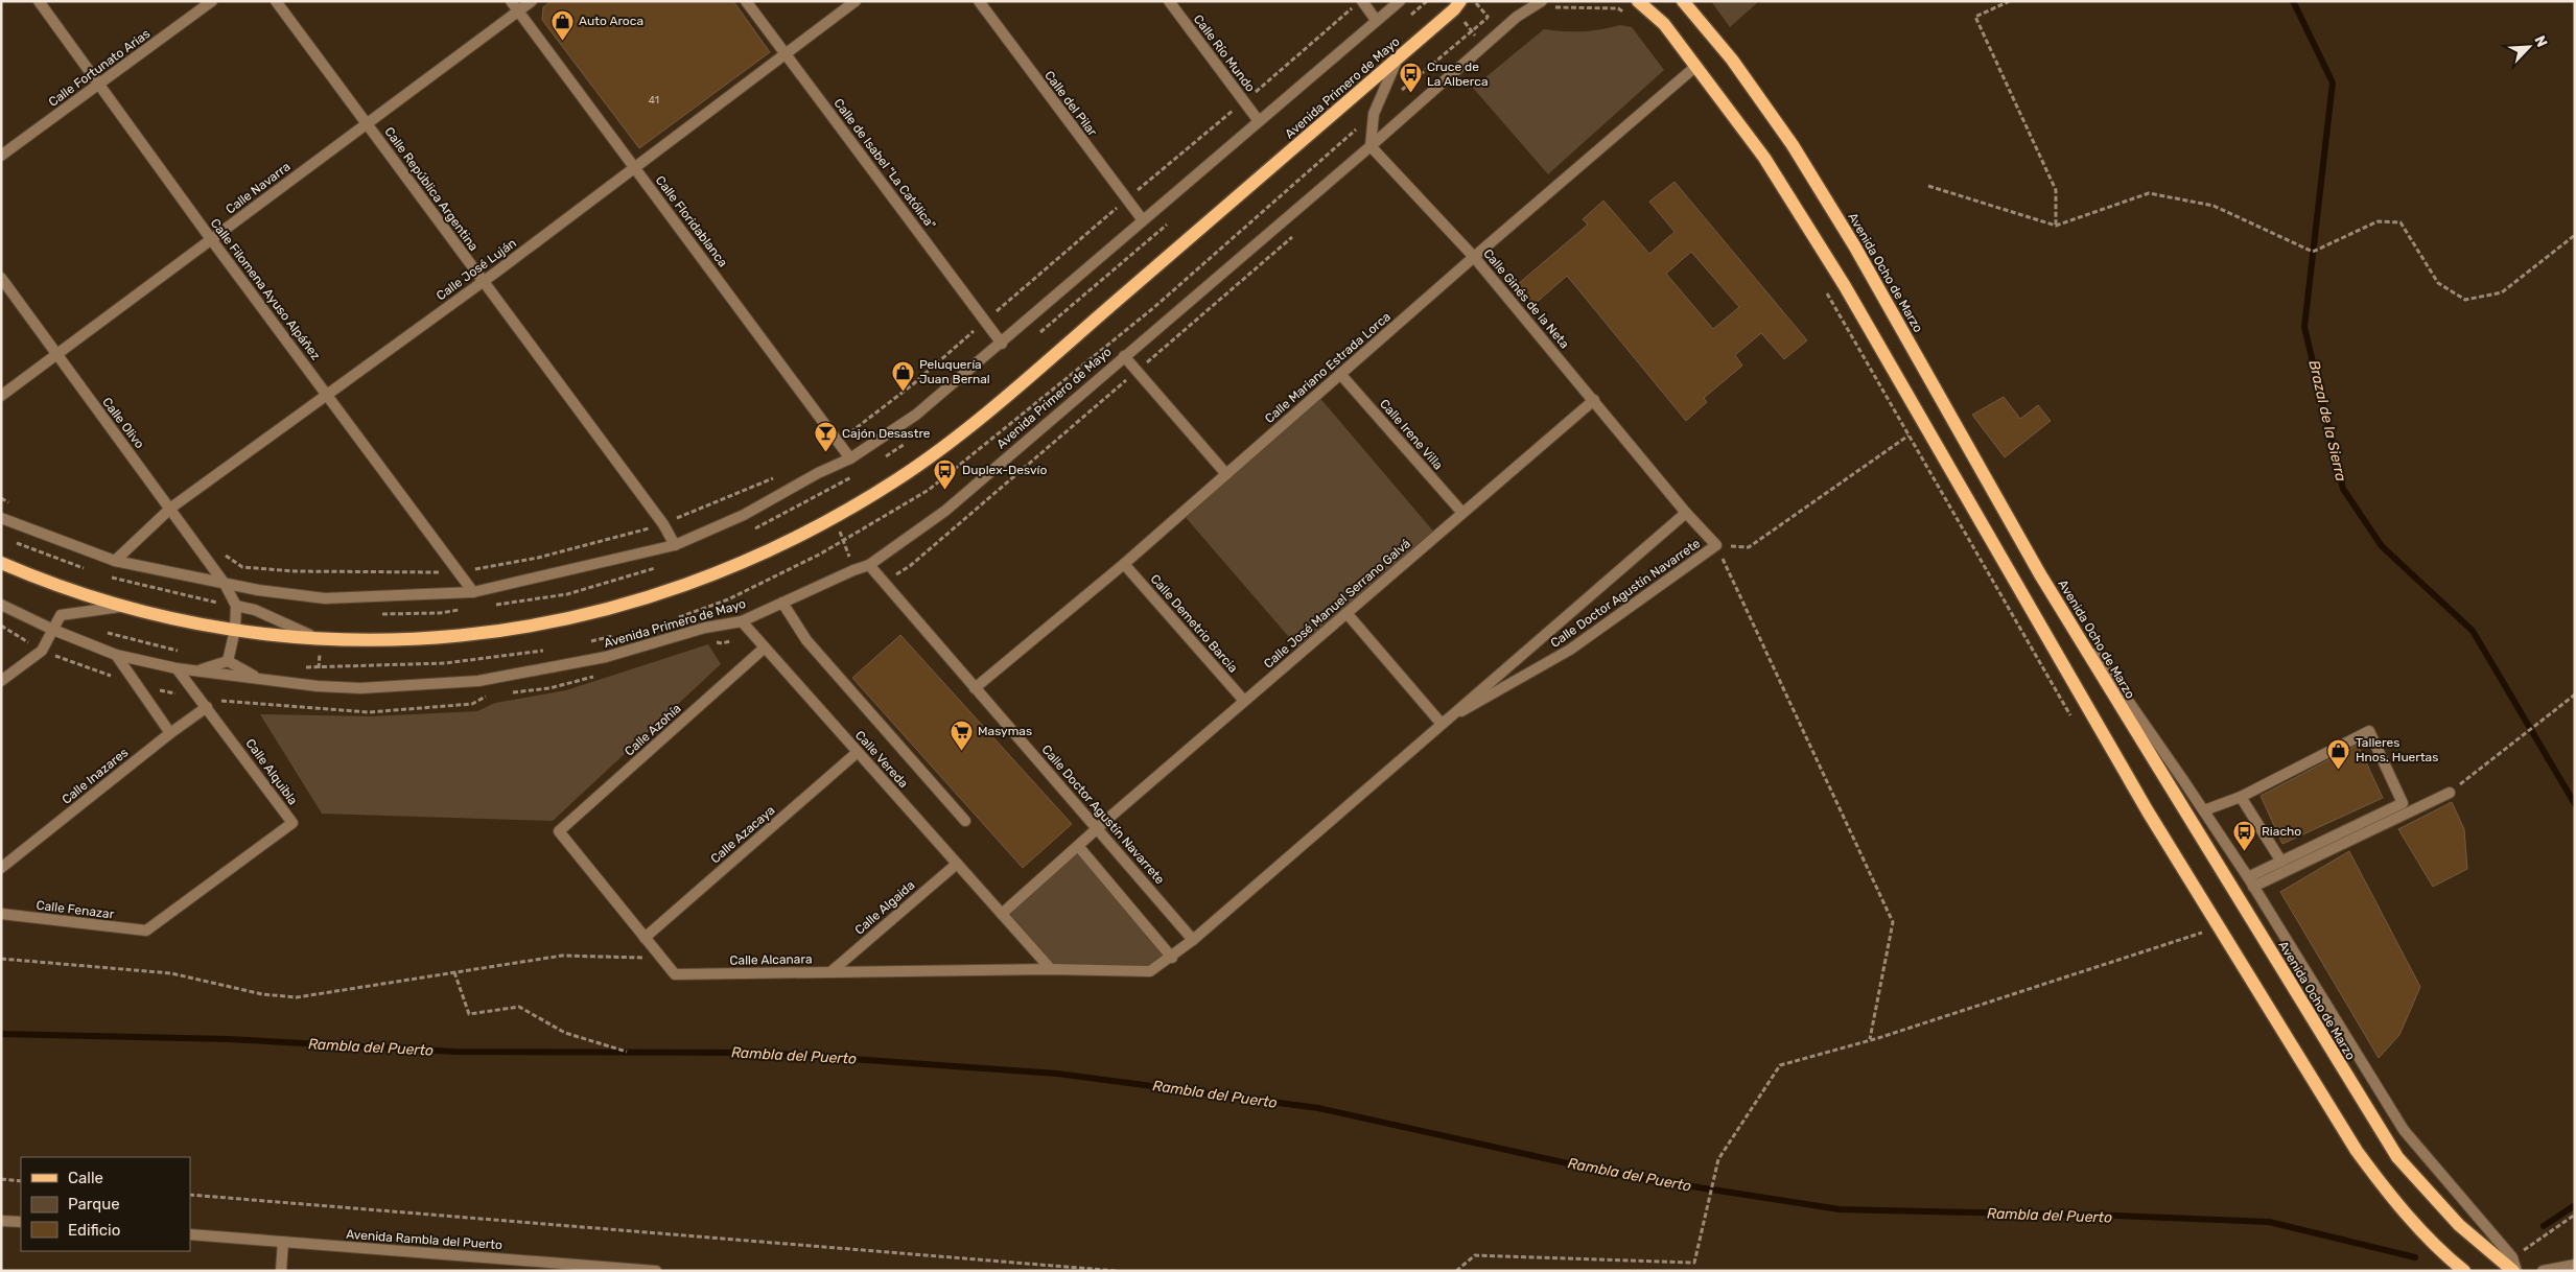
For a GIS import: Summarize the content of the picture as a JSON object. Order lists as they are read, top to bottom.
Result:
{
  "streets": {
    "main road": ["Avenida Primero de Mayo", "Avenida Ocho de Marzo"],
    "street": [
      "Calle Río Mundo",
      "Calle Fortunato Arias",
      "Calle del Pilar",
      "Calle de Isabel \"La Católica\"",
      "Calle Navarra",
      "Calle República Argentina",
      "Calle Floridablanca",
      "Calle José Luján",
      "Calle Filomena Ayuso Alpáñez",
      "Calle Ginés de la Neta",
      "Calle Mariano Estrada Lorca",
      "Calle Olivo",
      "Calle Irene Villa",
      "Calle Doctor Agustín Navarrete",
      "Calle José Manuel Serrano Galvá",
      "Calle Demetrio Barcia",
      "Calle Azohía",
      "Calle Vereda",
      "Calle Alquibla",
      "Calle Inazares",
      "Calle Azacaya",
      "Calle Algaida",
      "Calle Fenazar",
      "Calle Alcanara",
      "Avenida Rambla del Puerto"
    ]
  },
  "crossings": [
    ["Calle Fortunato Arias", "Calle Filomena Ayuso Alpáñez"],
    ["Avenida Primero de Mayo", "Calle Ginés de la Neta"],
    ["Avenida Primero de Mayo", "Calle Doctor Agustín Navarrete"],
    ["Avenida Primero de Mayo", "Calle Vereda"],
    ["Avenida Primero de Mayo", "Calle Alquibla"],
    ["Calle de Isabel \"La Católica\"", "Calle José Luján"],
    ["Calle Navarra", "Calle República Argentina"],
    ["Calle Navarra", "Calle Floridablanca"],
    ["Calle Navarra", "Calle Filomena Ayuso Alpáñez"],
    ["Calle Navarra", "Calle Olivo"],
    ["Calle República Argentina", "Calle José Luján"],
    ["Calle Floridablanca", "Calle José Luján"],
    ["Calle José Luján", "Calle Filomena Ayuso Alpáñez"],
    ["Calle José Luján", "Calle Olivo"],
    ["Calle Ginés de la Neta", "Calle Mariano Estrada Lorca"],
    ["Calle Ginés de la Neta", "Calle Doctor Agustín Navarrete"],
    ["Calle Ginés de la Neta", "Calle José Manuel Serrano Galvá"],
    ["Calle Mariano Estrada Lorca", "Calle Irene Villa"],
    ["Calle Mariano Estrada Lorca", "Calle Doctor Agustín Navarrete"],
    ["Calle Mariano Estrada Lorca", "Calle Demetrio Barcia"],
    ["Calle Irene Villa", "Calle José Manuel Serrano Galvá"],
    ["Calle Doctor Agustín Navarrete", "Calle José Manuel Serrano Galvá"],
    ["Calle Doctor Agustín Navarrete", "Calle Alcanara"],
    ["Calle José Manuel Serrano Galvá", "Calle Demetrio Barcia"],
    ["Calle José Manuel Serrano Galvá", "Calle Vereda"],
    ["Calle Azohía", "Calle Vereda"],
    ["Calle Azohía", "Calle Alcanara"],
    ["Calle Vereda", "Calle Azacaya"],
    ["Calle Vereda", "Calle Algaida"],
    ["Calle Vereda", "Calle Alcanara"],
    ["Calle Alquibla", "Calle Inazares"],
    ["Calle Alquibla", "Calle Fenazar"],
    ["Calle Azacaya", "Calle Alcanara"],
    ["Calle Algaida", "Calle Alcanara"]
  ],
  "water": ["Brazal de la Sierra", "Rambla del Puerto"],
  "places": {
    "shop": ["Auto Aroca", "Peluquería Juan Bernal", "Talleres Hnos. Huertas"],
    "bus stop": ["Cruce de La Alberca", "Duplex-Desvío", "Riacho"],
    "bar": ["Cajón Desastre"],
    "supermarket": ["Masymas"]
  },
  "house_numbers": ["41"],
  "legend": ["Calle", "Parque", "Edificio"],
  "north": "top right"
}
